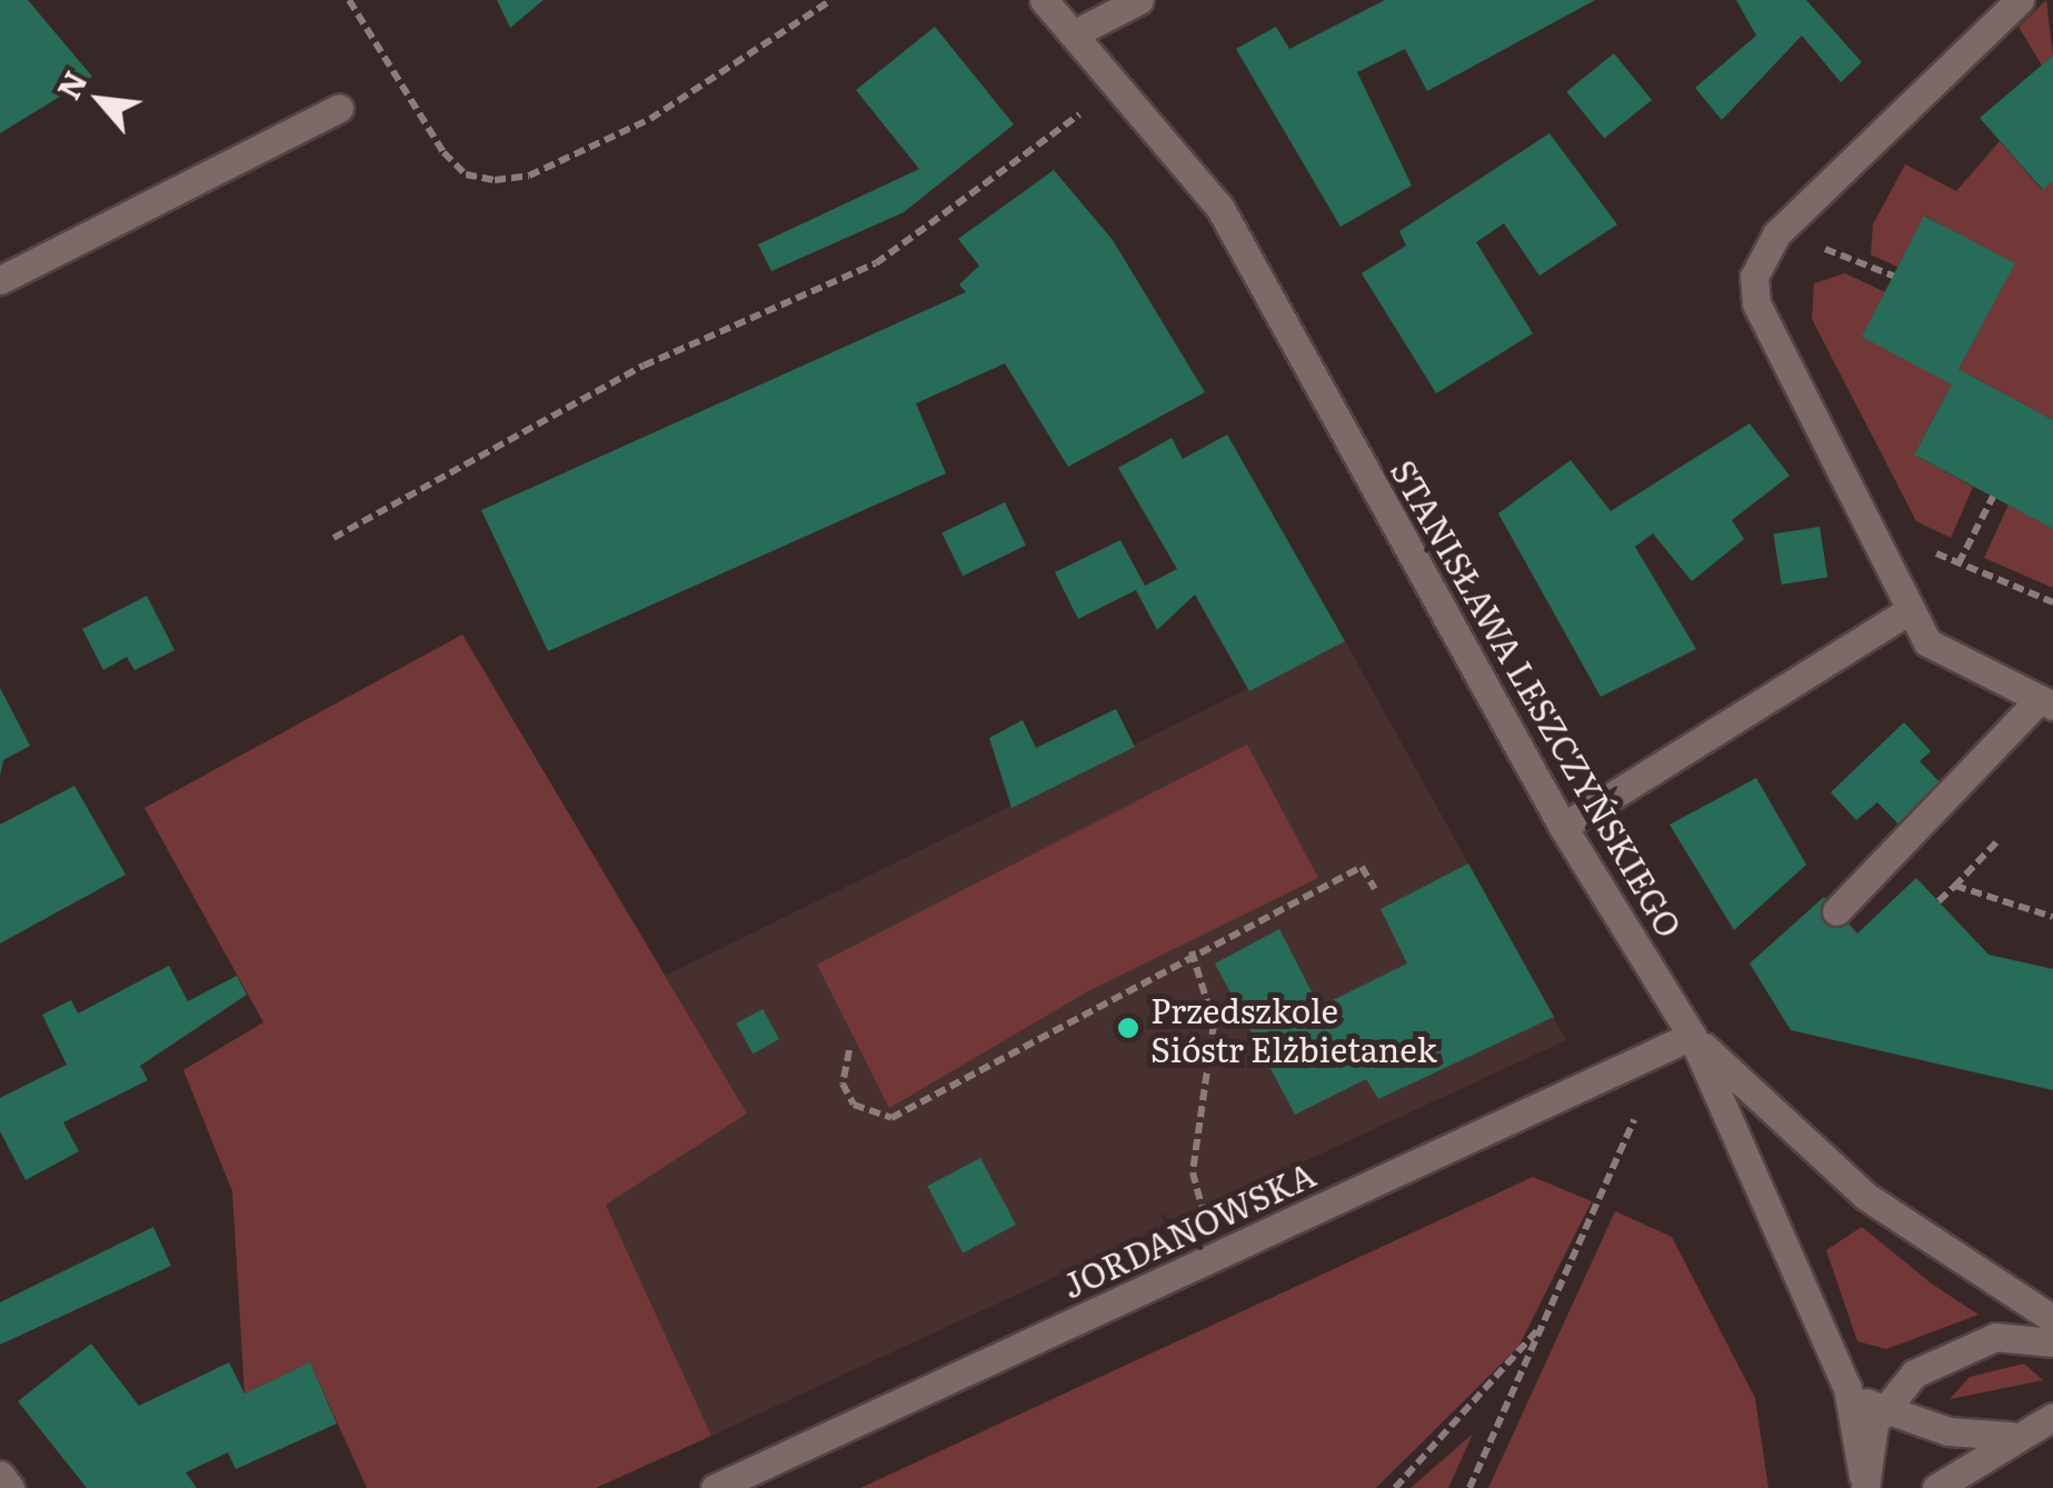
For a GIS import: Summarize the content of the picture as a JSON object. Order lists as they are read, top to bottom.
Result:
{
  "streets": {
    "street": ["STANISŁAWA LESZCZYŃSKIEGO", "JORDANOWSKA"]
  },
  "crossings": [
    ["STANISŁAWA LESZCZYŃSKIEGO", "JORDANOWSKA"]
  ],
  "places": ["Przedszkole Sióstr Elżbietanek"],
  "north": "top left"
}
